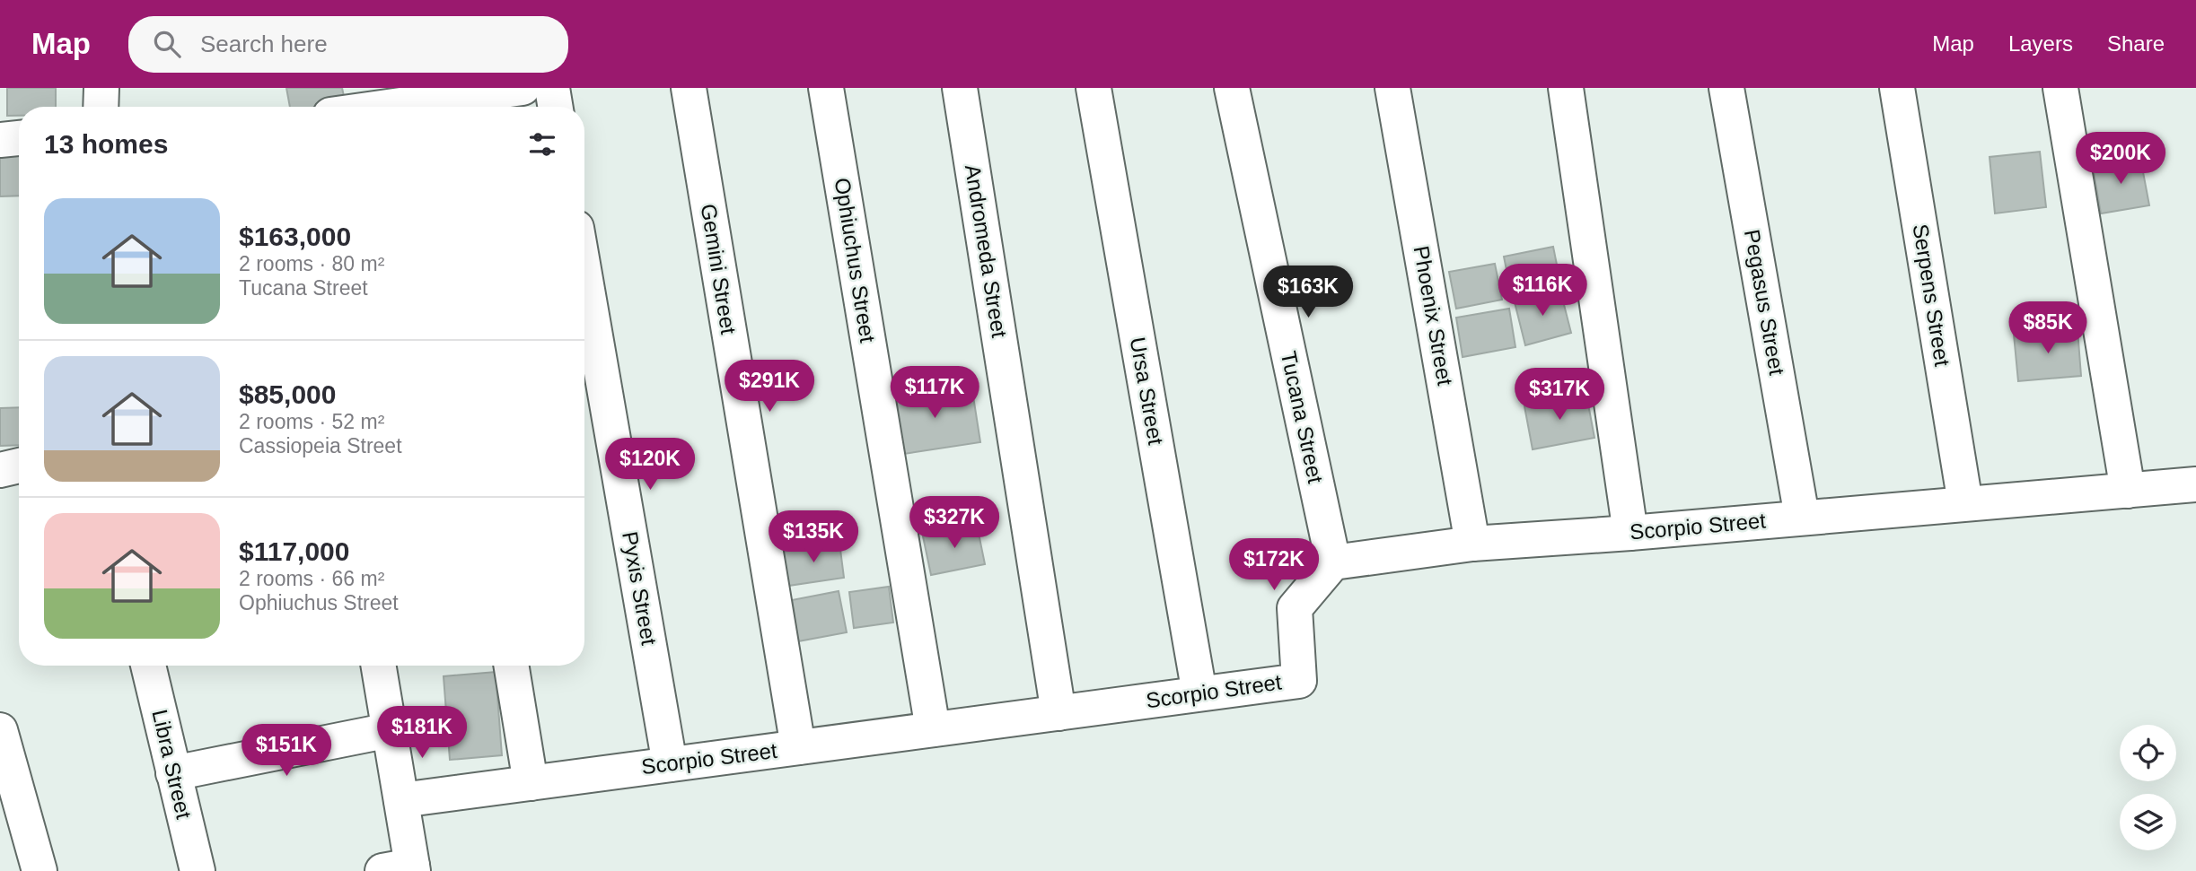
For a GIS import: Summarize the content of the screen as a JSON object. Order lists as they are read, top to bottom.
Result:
{
  "streets": {
    "street": [
      "Andromeda Street",
      "Ophiuchus Street",
      "Gemini Street",
      "Serpens Street",
      "Pegasus Street",
      "Phoenix Street",
      "Ursa Street",
      "Tucana Street",
      "Scorpio Street",
      "Pyxis Street",
      "Libra Street"
    ]
  },
  "crossings": [
    ["Andromeda Street", "Scorpio Street"],
    ["Ophiuchus Street", "Scorpio Street"],
    ["Gemini Street", "Scorpio Street"],
    ["Serpens Street", "Scorpio Street"],
    ["Pegasus Street", "Scorpio Street"],
    ["Phoenix Street", "Scorpio Street"],
    ["Ursa Street", "Scorpio Street"],
    ["Tucana Street", "Scorpio Street"],
    ["Scorpio Street", "Pyxis Street"]
  ],
  "page": {
    "header": "Map",
    "search": "Search here",
    "nav": ["Map", "Layers", "Share"],
    "heading": "13 homes",
    "price": [
      "$200K",
      "$116K",
      "$163K",
      "$85K",
      "$291K",
      "$117K",
      "$317K",
      "$120K",
      "$327K",
      "$135K",
      "$172K",
      "$181K",
      "$151K"
    ],
    "list": [
      {
        "name": "$163,000",
        "note": "2 rooms · 80 m² · Tucana Street"
      },
      {
        "name": "$85,000",
        "note": "2 rooms · 52 m² · Cassiopeia Street"
      },
      {
        "name": "$117,000",
        "note": "2 rooms · 66 m² · Ophiuchus Street"
      }
    ]
  }
}
